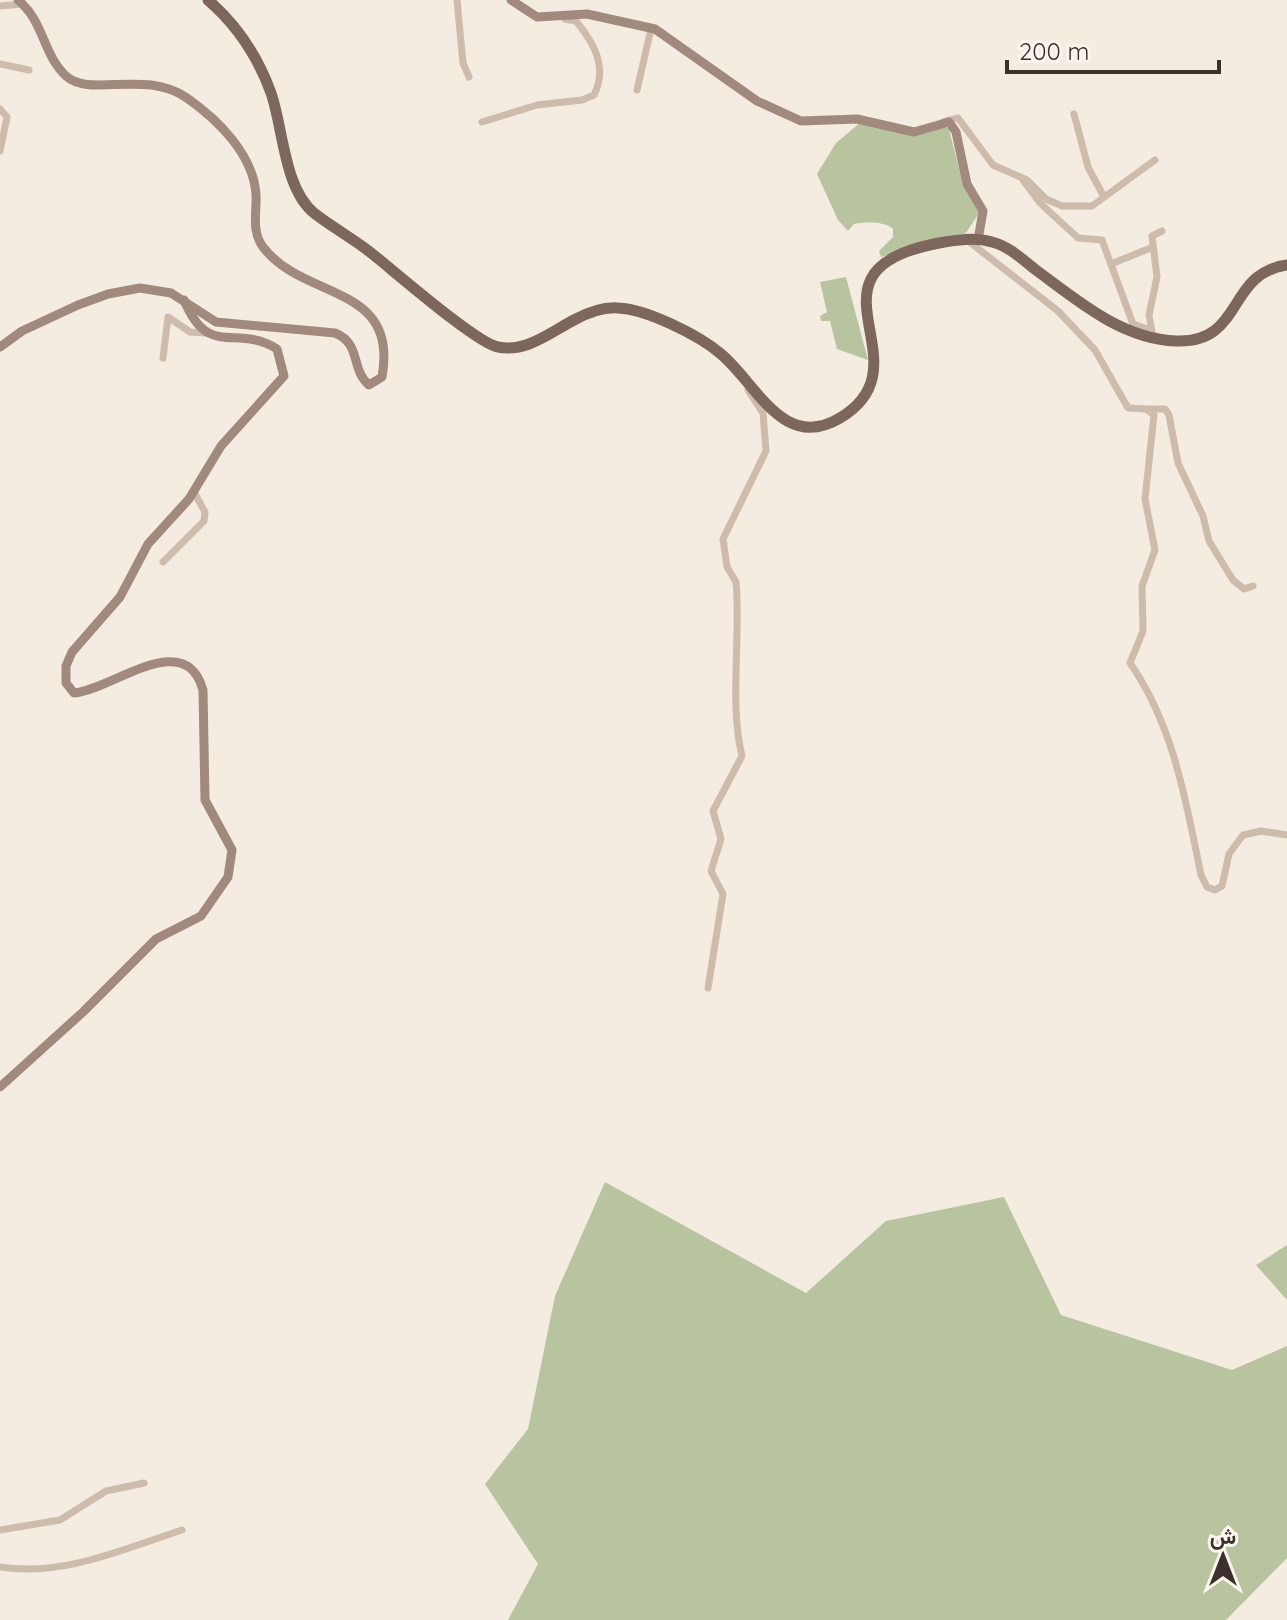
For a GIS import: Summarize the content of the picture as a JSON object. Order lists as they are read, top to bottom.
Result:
{
  "scale_bar": "200 m",
  "north": "top"
}
